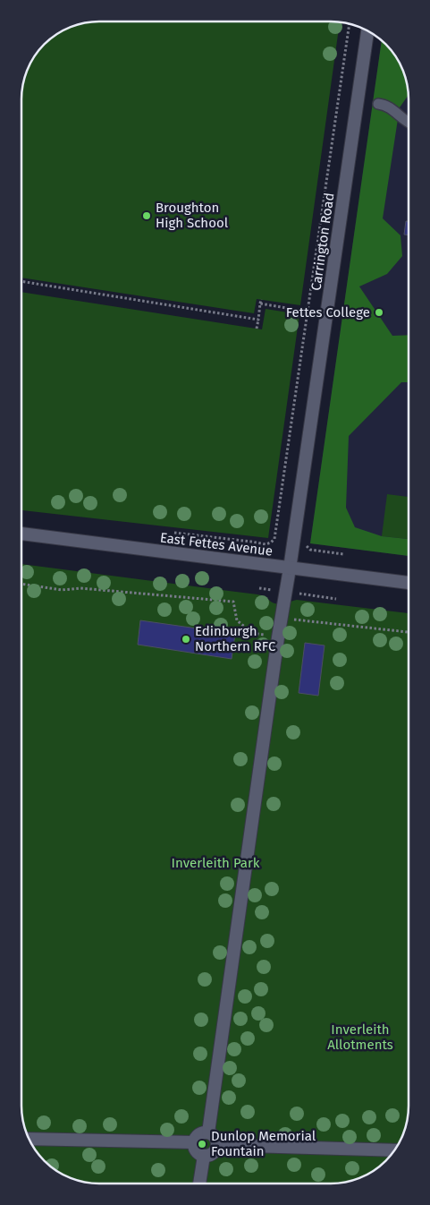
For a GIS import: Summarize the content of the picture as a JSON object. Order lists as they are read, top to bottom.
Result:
{
  "streets": {
    "street": ["Carrington Road", "East Fettes Avenue"]
  },
  "crossings": [
    ["Carrington Road", "East Fettes Avenue"]
  ],
  "parks": ["Inverleith Park", "Inverleith Allotments"],
  "places": [
    "Broughton High School",
    "Fettes College",
    "Edinburgh Northern RFC",
    "Dunlop Memorial Fountain"
  ]
}
